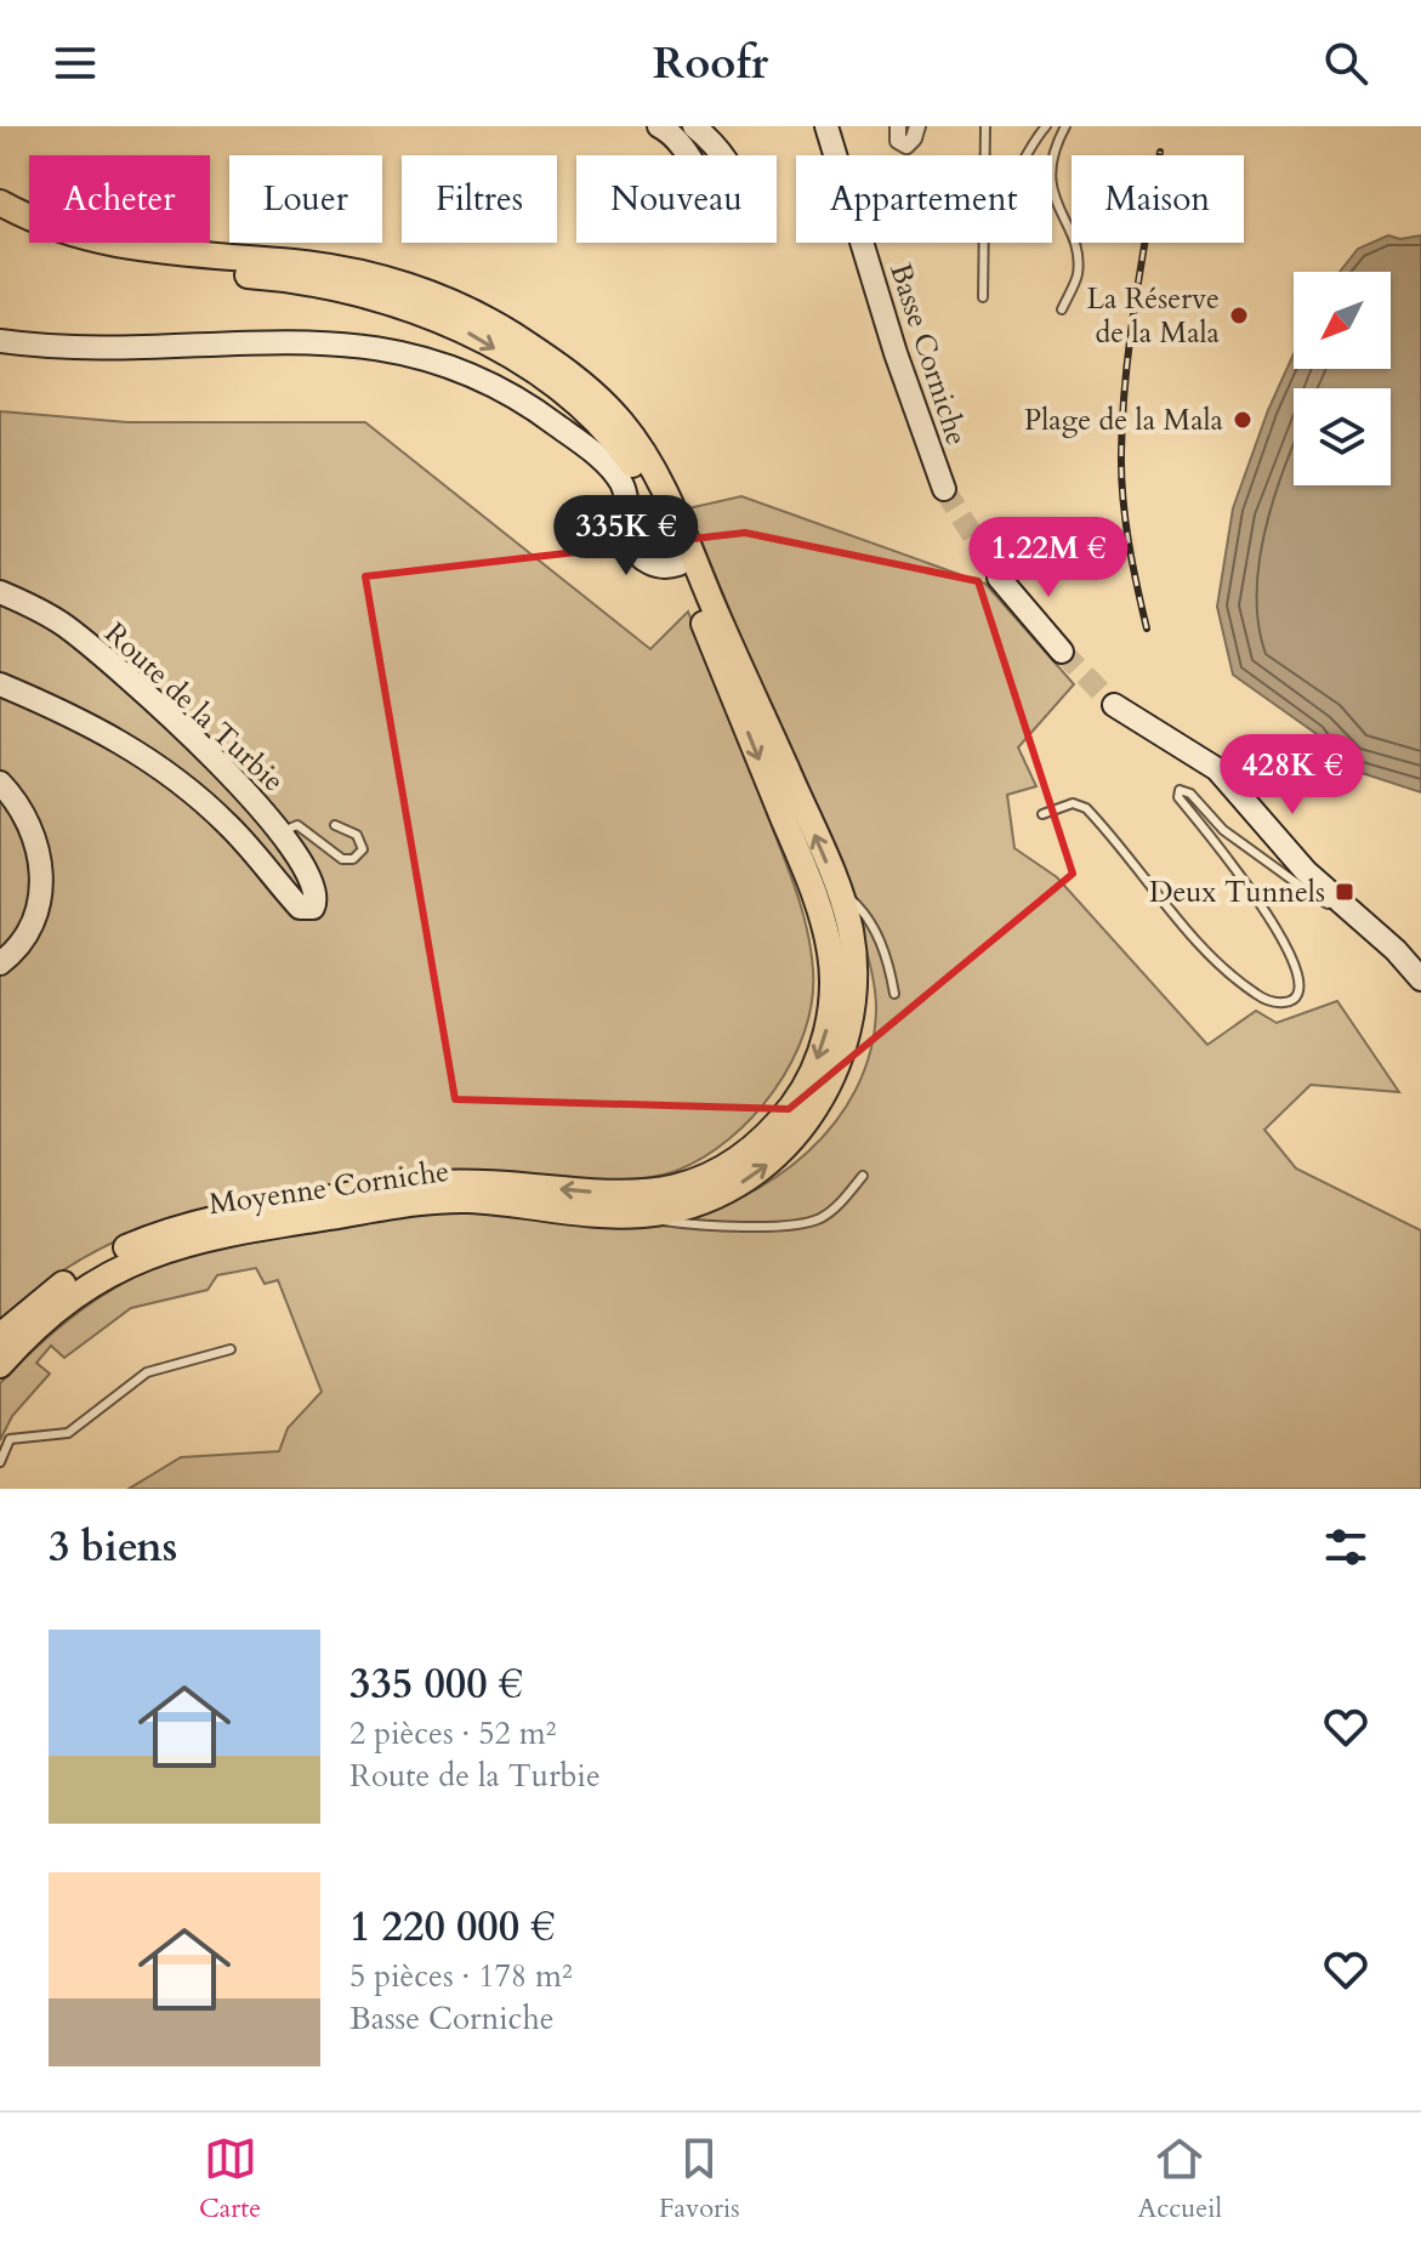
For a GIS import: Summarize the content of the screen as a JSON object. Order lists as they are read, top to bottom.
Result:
{
  "streets": {
    "main road": ["Moyenne Corniche"],
    "street": ["Basse Corniche", "Route de la Turbie"]
  },
  "places": {
    "other": ["La Réserve de la Mala", "Plage de la Mala"],
    "transit": ["Deux Tunnels"]
  },
  "north": "bottom left",
  "page": {
    "header": "Roofr",
    "chip": [
      "Acheter",
      "Louer",
      "Filtres",
      "Nouveau",
      "Appartement",
      "Maison"
    ],
    "price": ["335K €", "1.22M €", "428K €"],
    "heading": "3 biens",
    "list": [
      {
        "name": "335 000 €",
        "note": "2 pièces · 52 m² · Route de la Turbie"
      },
      {
        "name": "1 220 000 €",
        "note": "5 pièces · 178 m² · Basse Corniche"
      }
    ],
    "tabs": ["Carte", "Favoris", "Accueil"]
  }
}
